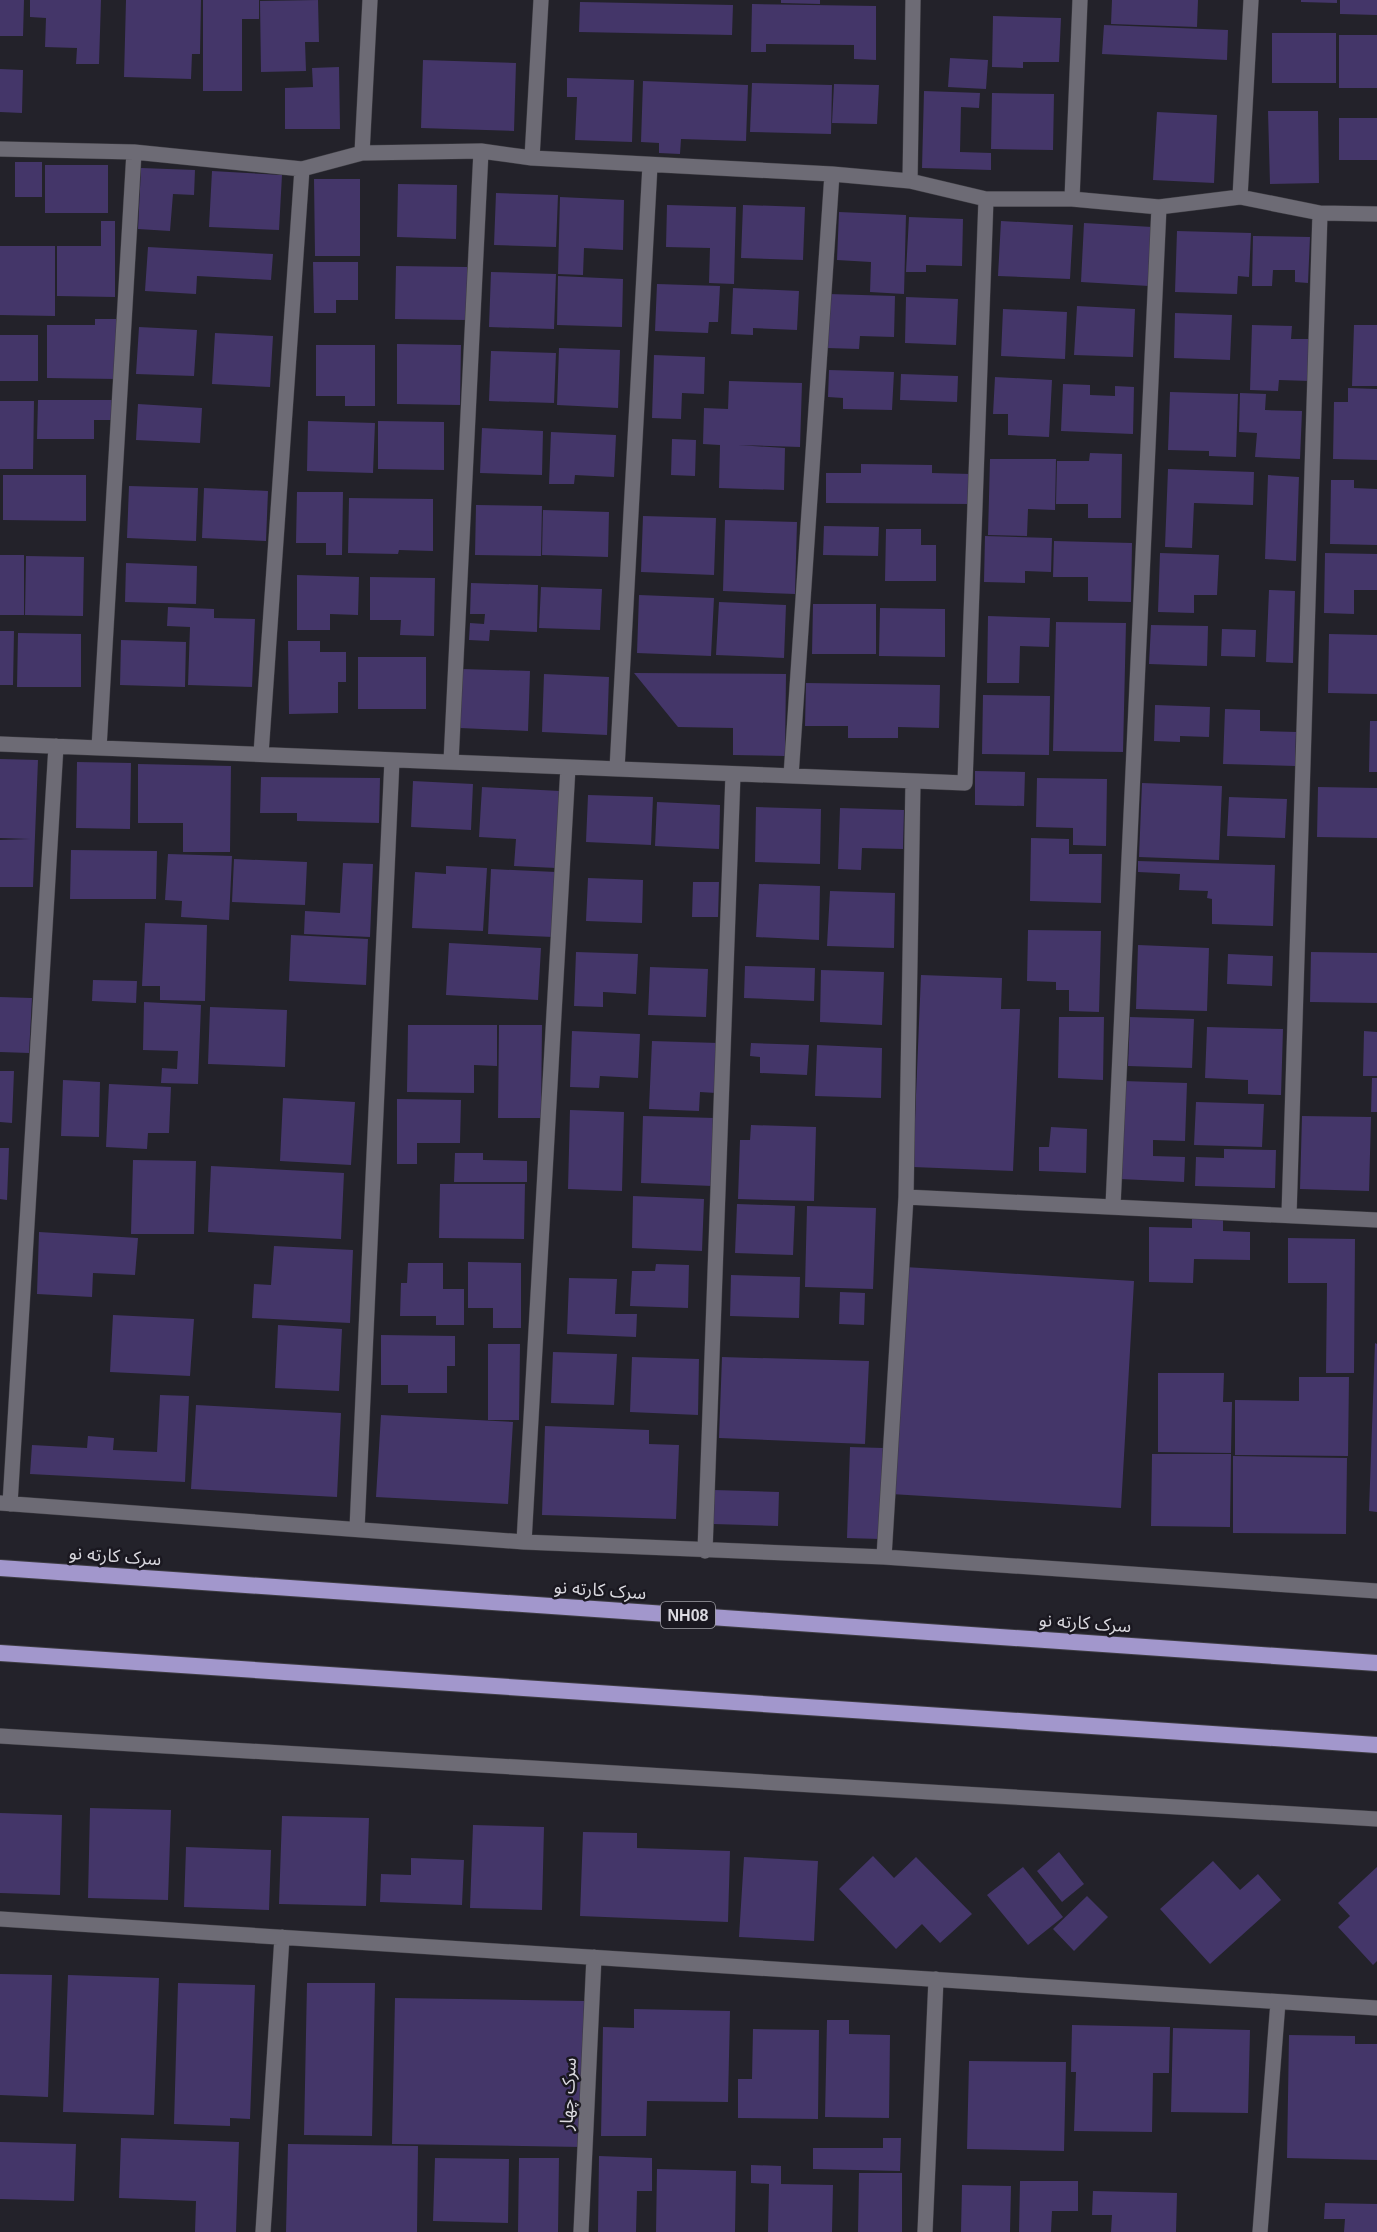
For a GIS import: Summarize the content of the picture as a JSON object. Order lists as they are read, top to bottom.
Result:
{
  "streets": {
    "highway": ["سرک کارته نو", "NH08"],
    "street": ["سرک چهار"]
  }
}
